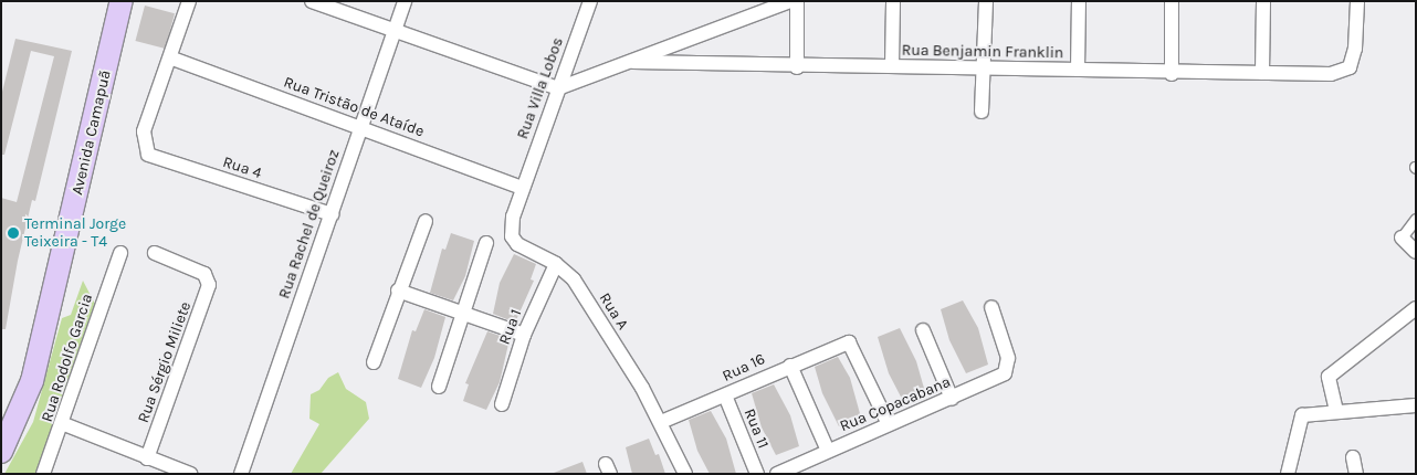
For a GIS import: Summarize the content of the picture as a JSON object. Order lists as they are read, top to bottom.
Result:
{
  "streets": {
    "main road": ["Avenida Camapuã"],
    "street": [
      "Rua Benjamin Franklin",
      "Rua Villa Lobos",
      "Rua Tristão de Ataíde",
      "Rua 4",
      "Rua Rachel de Queiroz",
      "Rua A",
      "Rua 1",
      "Rua Rodolfo Garcia",
      "Rua Sérgio Miliete",
      "Rua 16",
      "Rua Copacabana",
      "Rua 11"
    ]
  },
  "crossings": [
    ["Rua Villa Lobos", "Rua Tristão de Ataíde"],
    ["Rua Villa Lobos", "Rua A"],
    ["Rua Tristão de Ataíde", "Rua 4"],
    ["Rua Tristão de Ataíde", "Rua Rachel de Queiroz"],
    ["Rua Tristão de Ataíde", "Rua A"],
    ["Rua 4", "Rua Rachel de Queiroz"],
    ["Rua A", "Rua 1"],
    ["Rua A", "Rua 16"],
    ["Rua 16", "Rua Copacabana"],
    ["Rua 16", "Rua 11"]
  ],
  "places": ["Terminal Jorge Teixeira - T4"]
}
